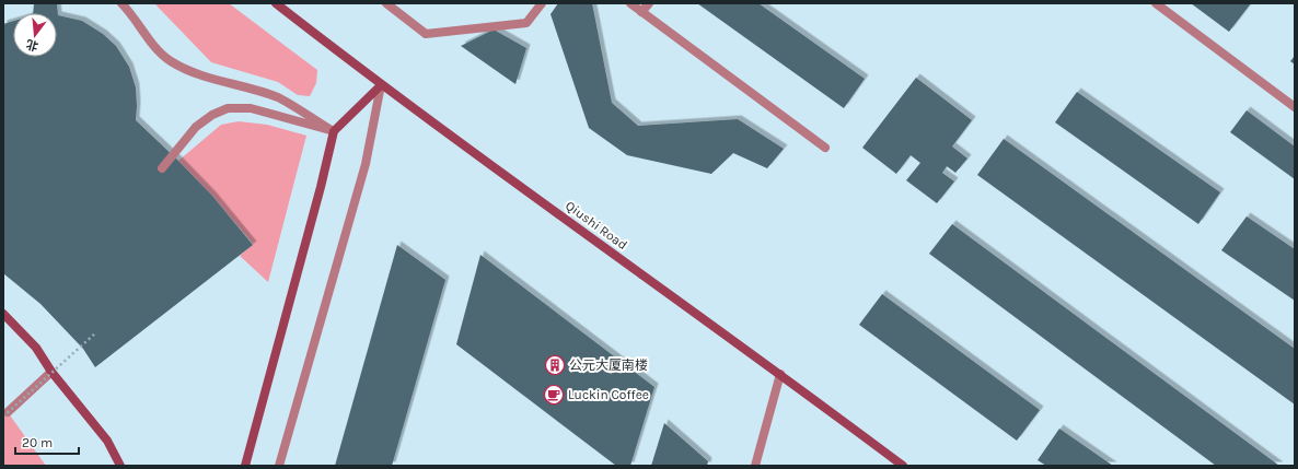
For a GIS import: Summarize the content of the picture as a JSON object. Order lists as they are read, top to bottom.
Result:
{
  "streets": {
    "main road": ["Qiushi Road"]
  },
  "places": {
    "building": ["公元大厦南楼"],
    "cafe": ["Luckin Coffee"]
  },
  "scale_bar": "20 m",
  "north": "bottom"
}
